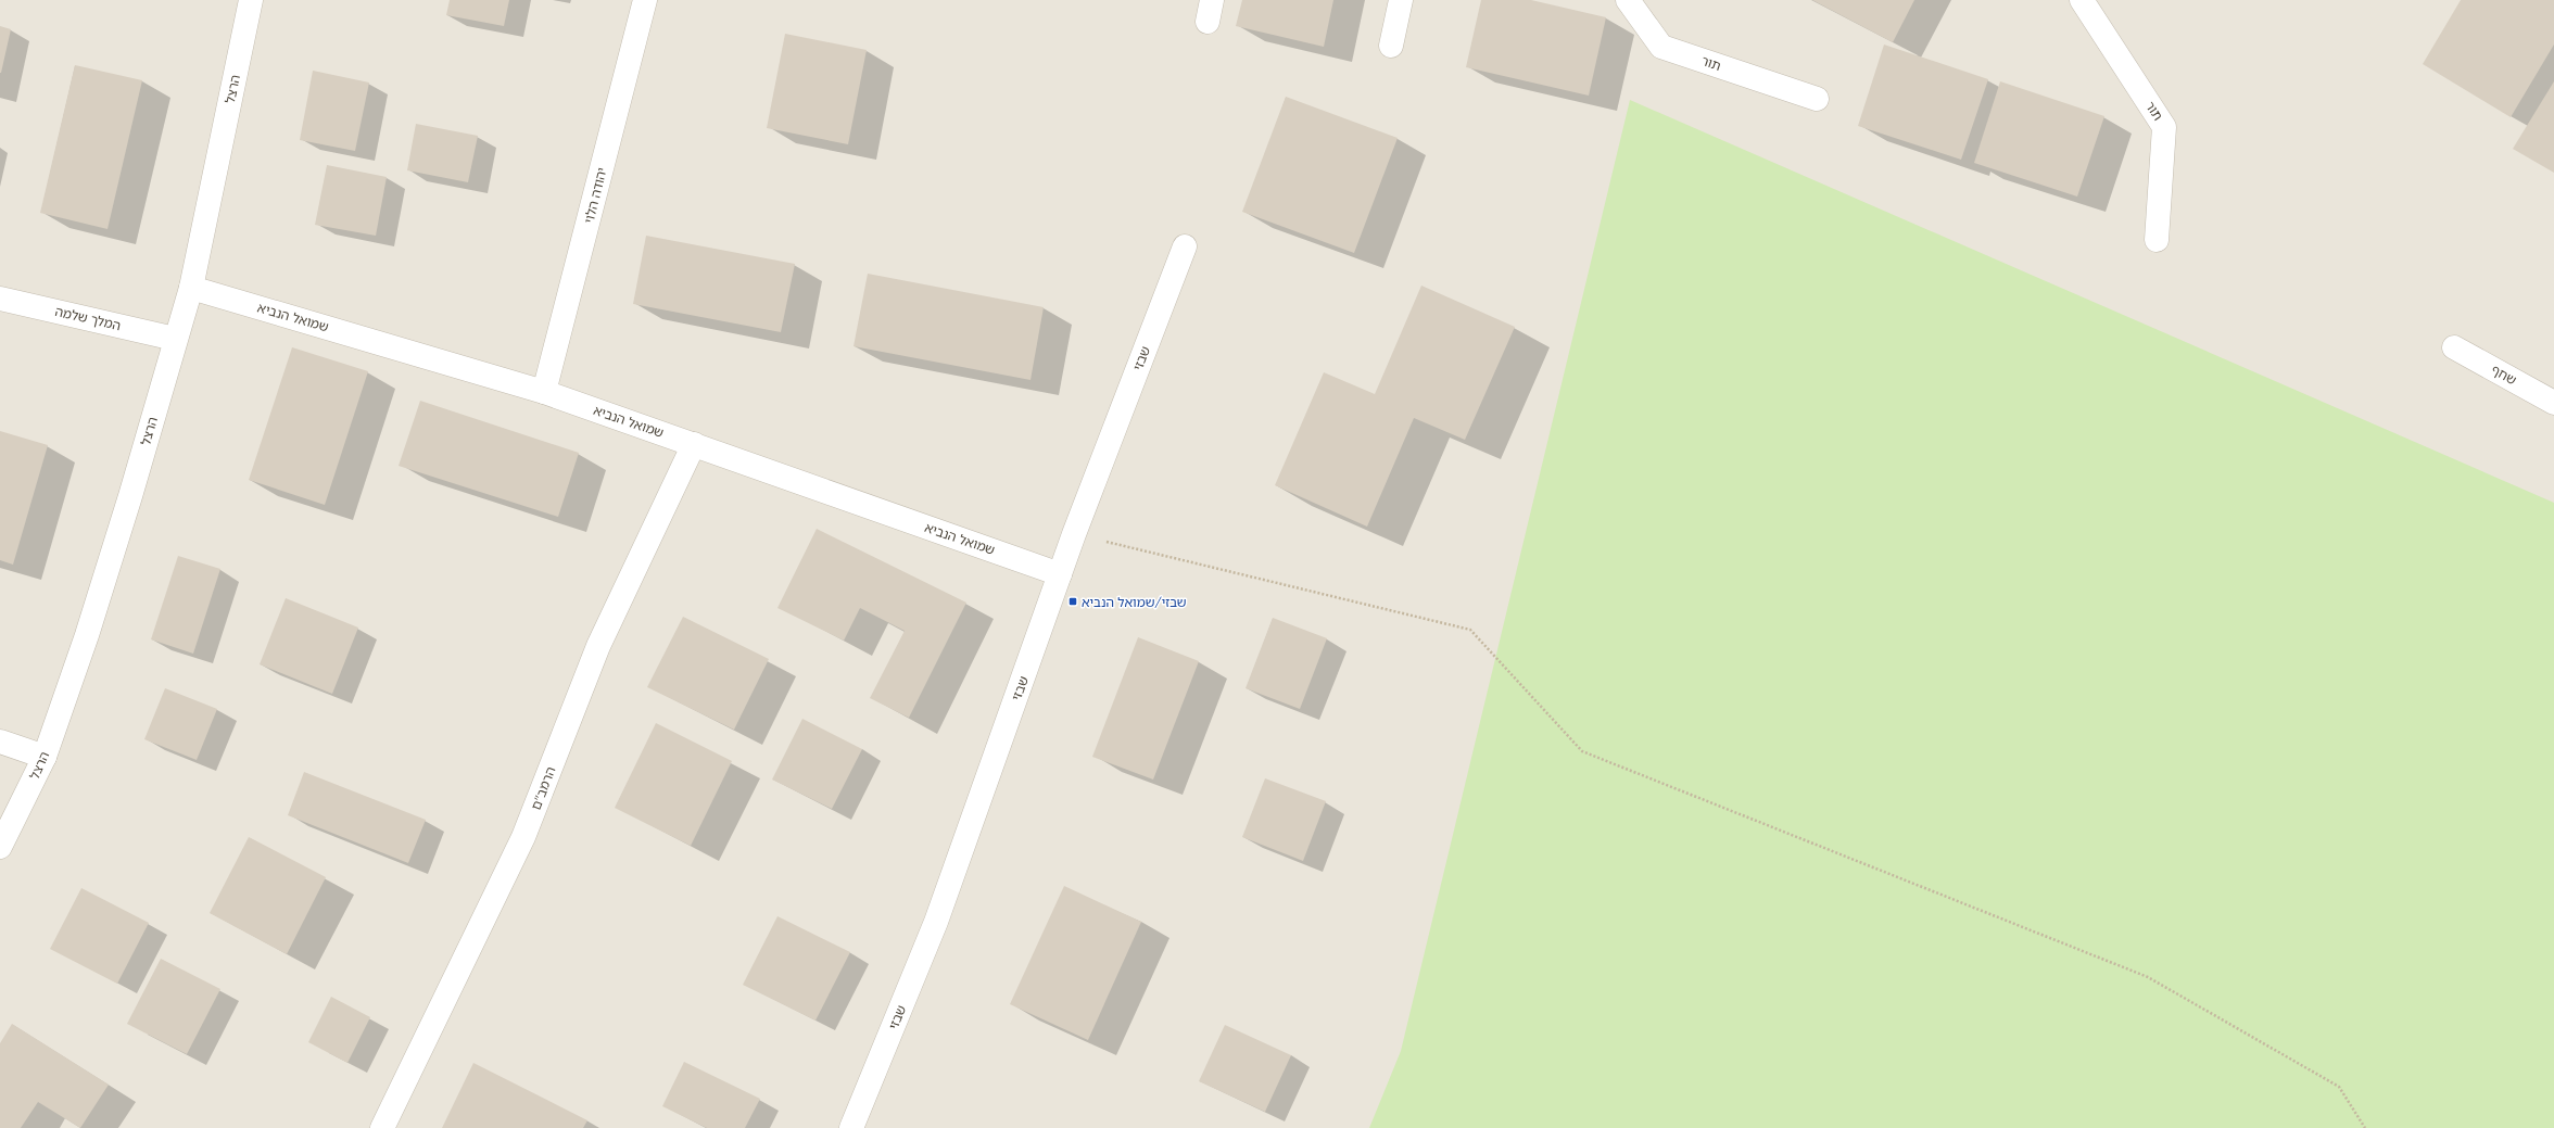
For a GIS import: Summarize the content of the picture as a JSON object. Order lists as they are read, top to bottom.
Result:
{
  "streets": {
    "street": [
      "תור",
      "הרצל",
      "יהודה הלוי",
      "שמואל הנביא",
      "המלך שלמה",
      "שבזי",
      "שחף",
      "הרמב\"ם"
    ]
  },
  "crossings": [
    ["הרצל", "שמואל הנביא"],
    ["הרצל", "המלך שלמה"],
    ["יהודה הלוי", "שמואל הנביא"],
    ["שמואל הנביא", "שבזי"],
    ["שמואל הנביא", "הרמב\"ם"]
  ],
  "places": {
    "transit": ["שבזי/שמואל הנביא"]
  }
}
